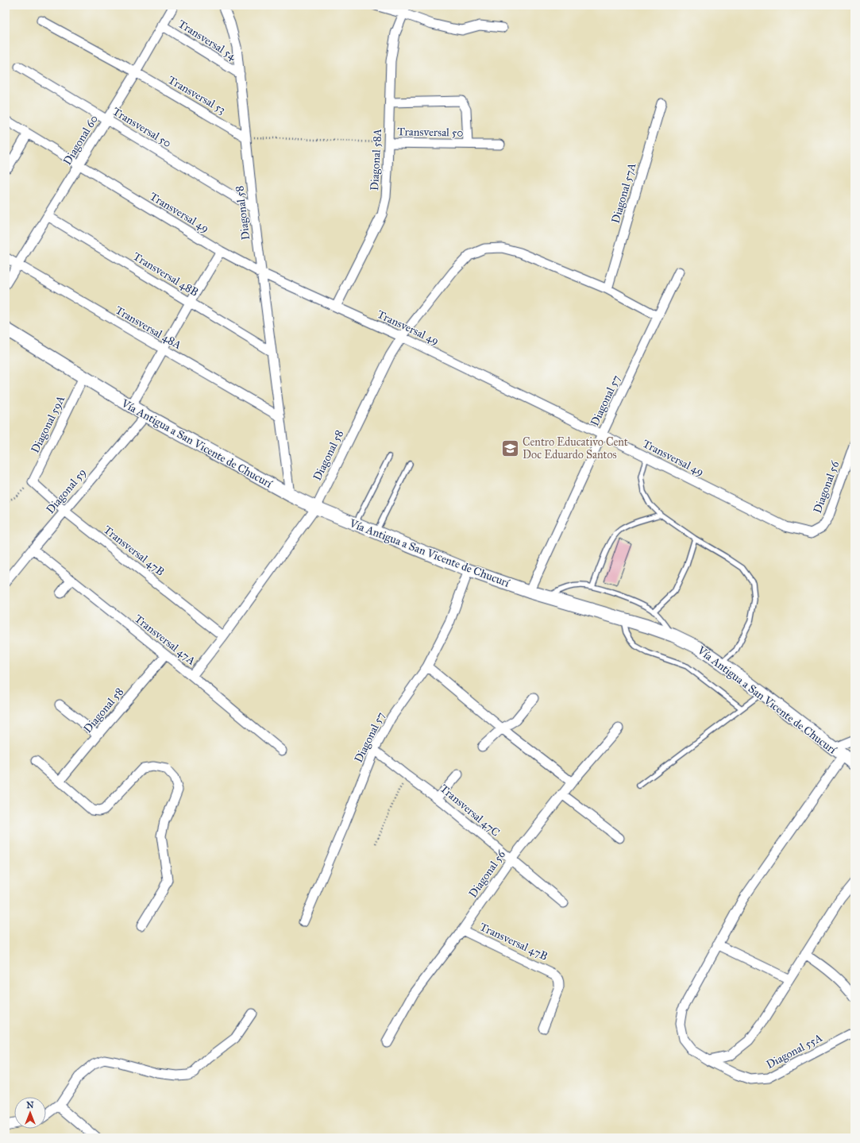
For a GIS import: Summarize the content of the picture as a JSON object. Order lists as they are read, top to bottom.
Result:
{
  "streets": {
    "main road": ["Vía Antigua a San Vicente de Chucurí"],
    "street": [
      "Transversal 54",
      "Transversal 53",
      "Transversal 50",
      "Diagonal 60",
      "Diagonal 58A",
      "Diagonal 57A",
      "Transversal 49",
      "Diagonal 58",
      "Transversal 48B",
      "Transversal 48A",
      "Diagonal 57",
      "Diagonal 59A",
      "Diagonal 56",
      "Diagonal 59",
      "Transversal 47B",
      "Transversal 47A",
      "Transversal 47C",
      "Diagonal 55A"
    ]
  },
  "crossings": [
    ["Transversal 54", "Diagonal 60"],
    ["Transversal 54", "Diagonal 58"],
    ["Transversal 53", "Transversal 50"],
    ["Transversal 53", "Diagonal 60"],
    ["Transversal 53", "Diagonal 58"],
    ["Transversal 50", "Diagonal 60"],
    ["Transversal 50", "Diagonal 58A"],
    ["Transversal 50", "Diagonal 58"],
    ["Diagonal 60", "Transversal 49"],
    ["Diagonal 60", "Transversal 48B"],
    ["Diagonal 60", "Transversal 48A"],
    ["Diagonal 58A", "Transversal 49"],
    ["Diagonal 57A", "Diagonal 58"],
    ["Transversal 49", "Diagonal 58"],
    ["Transversal 49", "Diagonal 57"],
    ["Transversal 49", "Diagonal 56"],
    ["Diagonal 58", "Transversal 48B"],
    ["Diagonal 58", "Transversal 48A"],
    ["Diagonal 58", "Vía Antigua a San Vicente de Chucurí"],
    ["Diagonal 58", "Transversal 47B"],
    ["Diagonal 58", "Transversal 47A"],
    ["Diagonal 57", "Vía Antigua a San Vicente de Chucurí"],
    ["Diagonal 57", "Transversal 47C"],
    ["Diagonal 59A", "Vía Antigua a San Vicente de Chucurí"],
    ["Diagonal 59A", "Transversal 47B"],
    ["Vía Antigua a San Vicente de Chucurí", "Diagonal 59"],
    ["Vía Antigua a San Vicente de Chucurí", "Diagonal 55A"],
    ["Diagonal 56", "Transversal 47B"],
    ["Diagonal 56", "Transversal 47C"],
    ["Diagonal 59", "Transversal 47B"],
    ["Diagonal 59", "Transversal 47A"]
  ],
  "places": {
    "school or university": ["Centro Educativo Cent Doc Eduardo Santos"]
  },
  "north": "top"
}
